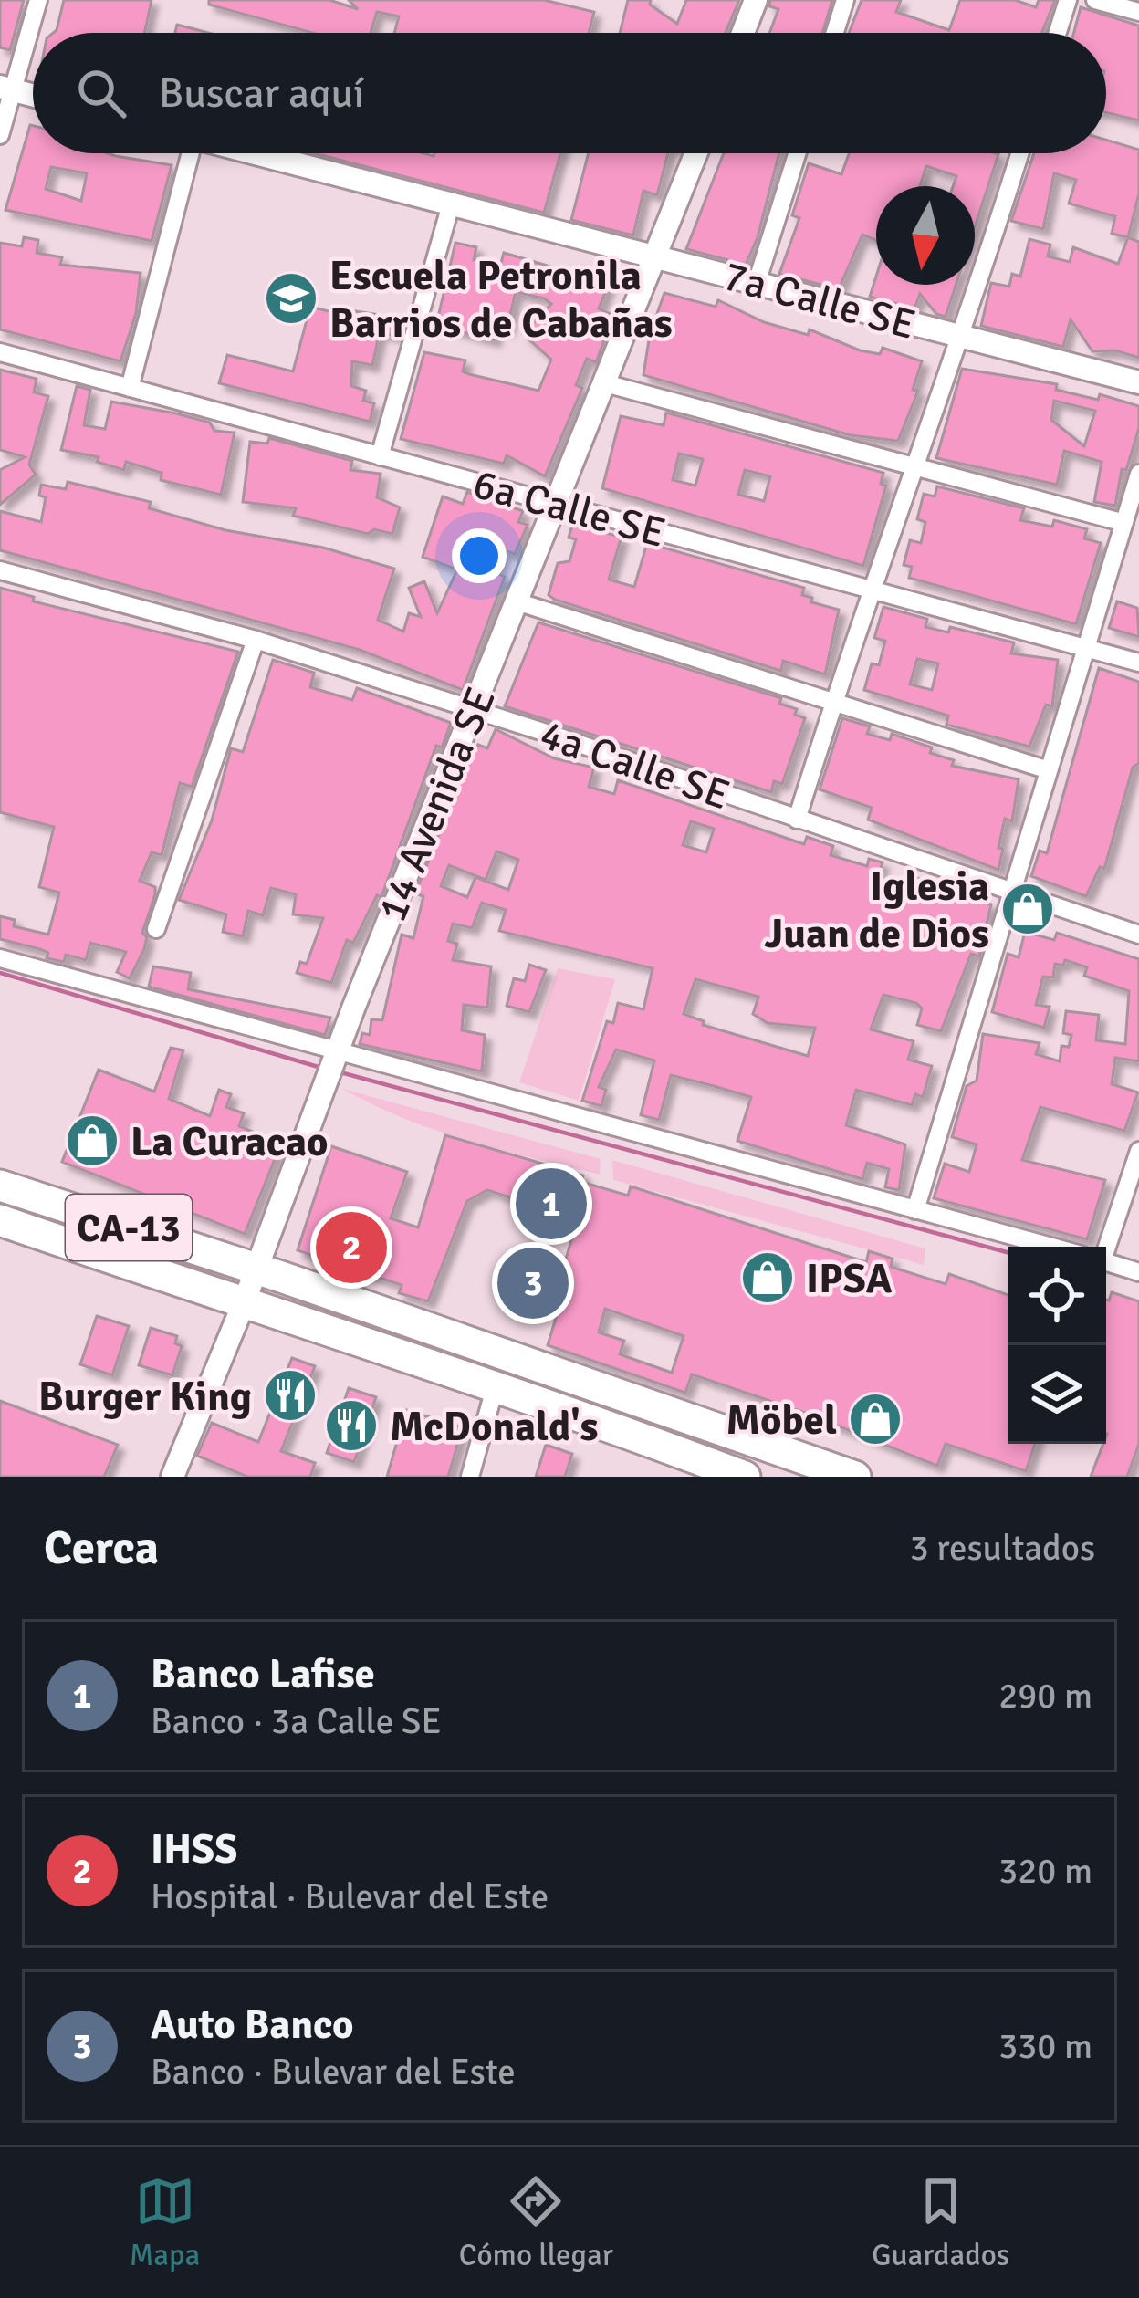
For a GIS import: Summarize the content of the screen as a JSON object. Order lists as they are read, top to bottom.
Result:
{
  "streets": {
    "highway": ["CA-13"],
    "street": [
      "7a Calle SE",
      "6a Calle SE",
      "4a Calle SE",
      "14 Avenida SE"
    ]
  },
  "crossings": [
    ["7a Calle SE", "14 Avenida SE"],
    ["6a Calle SE", "14 Avenida SE"],
    ["4a Calle SE", "14 Avenida SE"],
    ["14 Avenida SE", "CA-13"]
  ],
  "places": {
    "school or university": ["Escuela Petronila Barrios de Cabañas"],
    "shop": [
      "Iglesia Juan de Dios",
      "La Curacao",
      "IPSA",
      "Möbel"
    ],
    "restaurant": ["Burger King", "McDonald's"]
  },
  "north": "bottom",
  "page": {
    "search": "Buscar aquí",
    "pins": ["1", "2", "3"],
    "heading": ["Cerca", "3 resultados"],
    "list": [
      {
        "mark": "1",
        "name": "Banco Lafise",
        "note": "Banco · 3a Calle SE",
        "value": "290 m"
      },
      {
        "mark": "2",
        "name": "IHSS",
        "note": "Hospital · Bulevar del Este",
        "value": "320 m"
      },
      {
        "mark": "3",
        "name": "Auto Banco",
        "note": "Banco · Bulevar del Este",
        "value": "330 m"
      }
    ],
    "nav": ["Mapa", "Cómo llegar", "Guardados"]
  }
}
